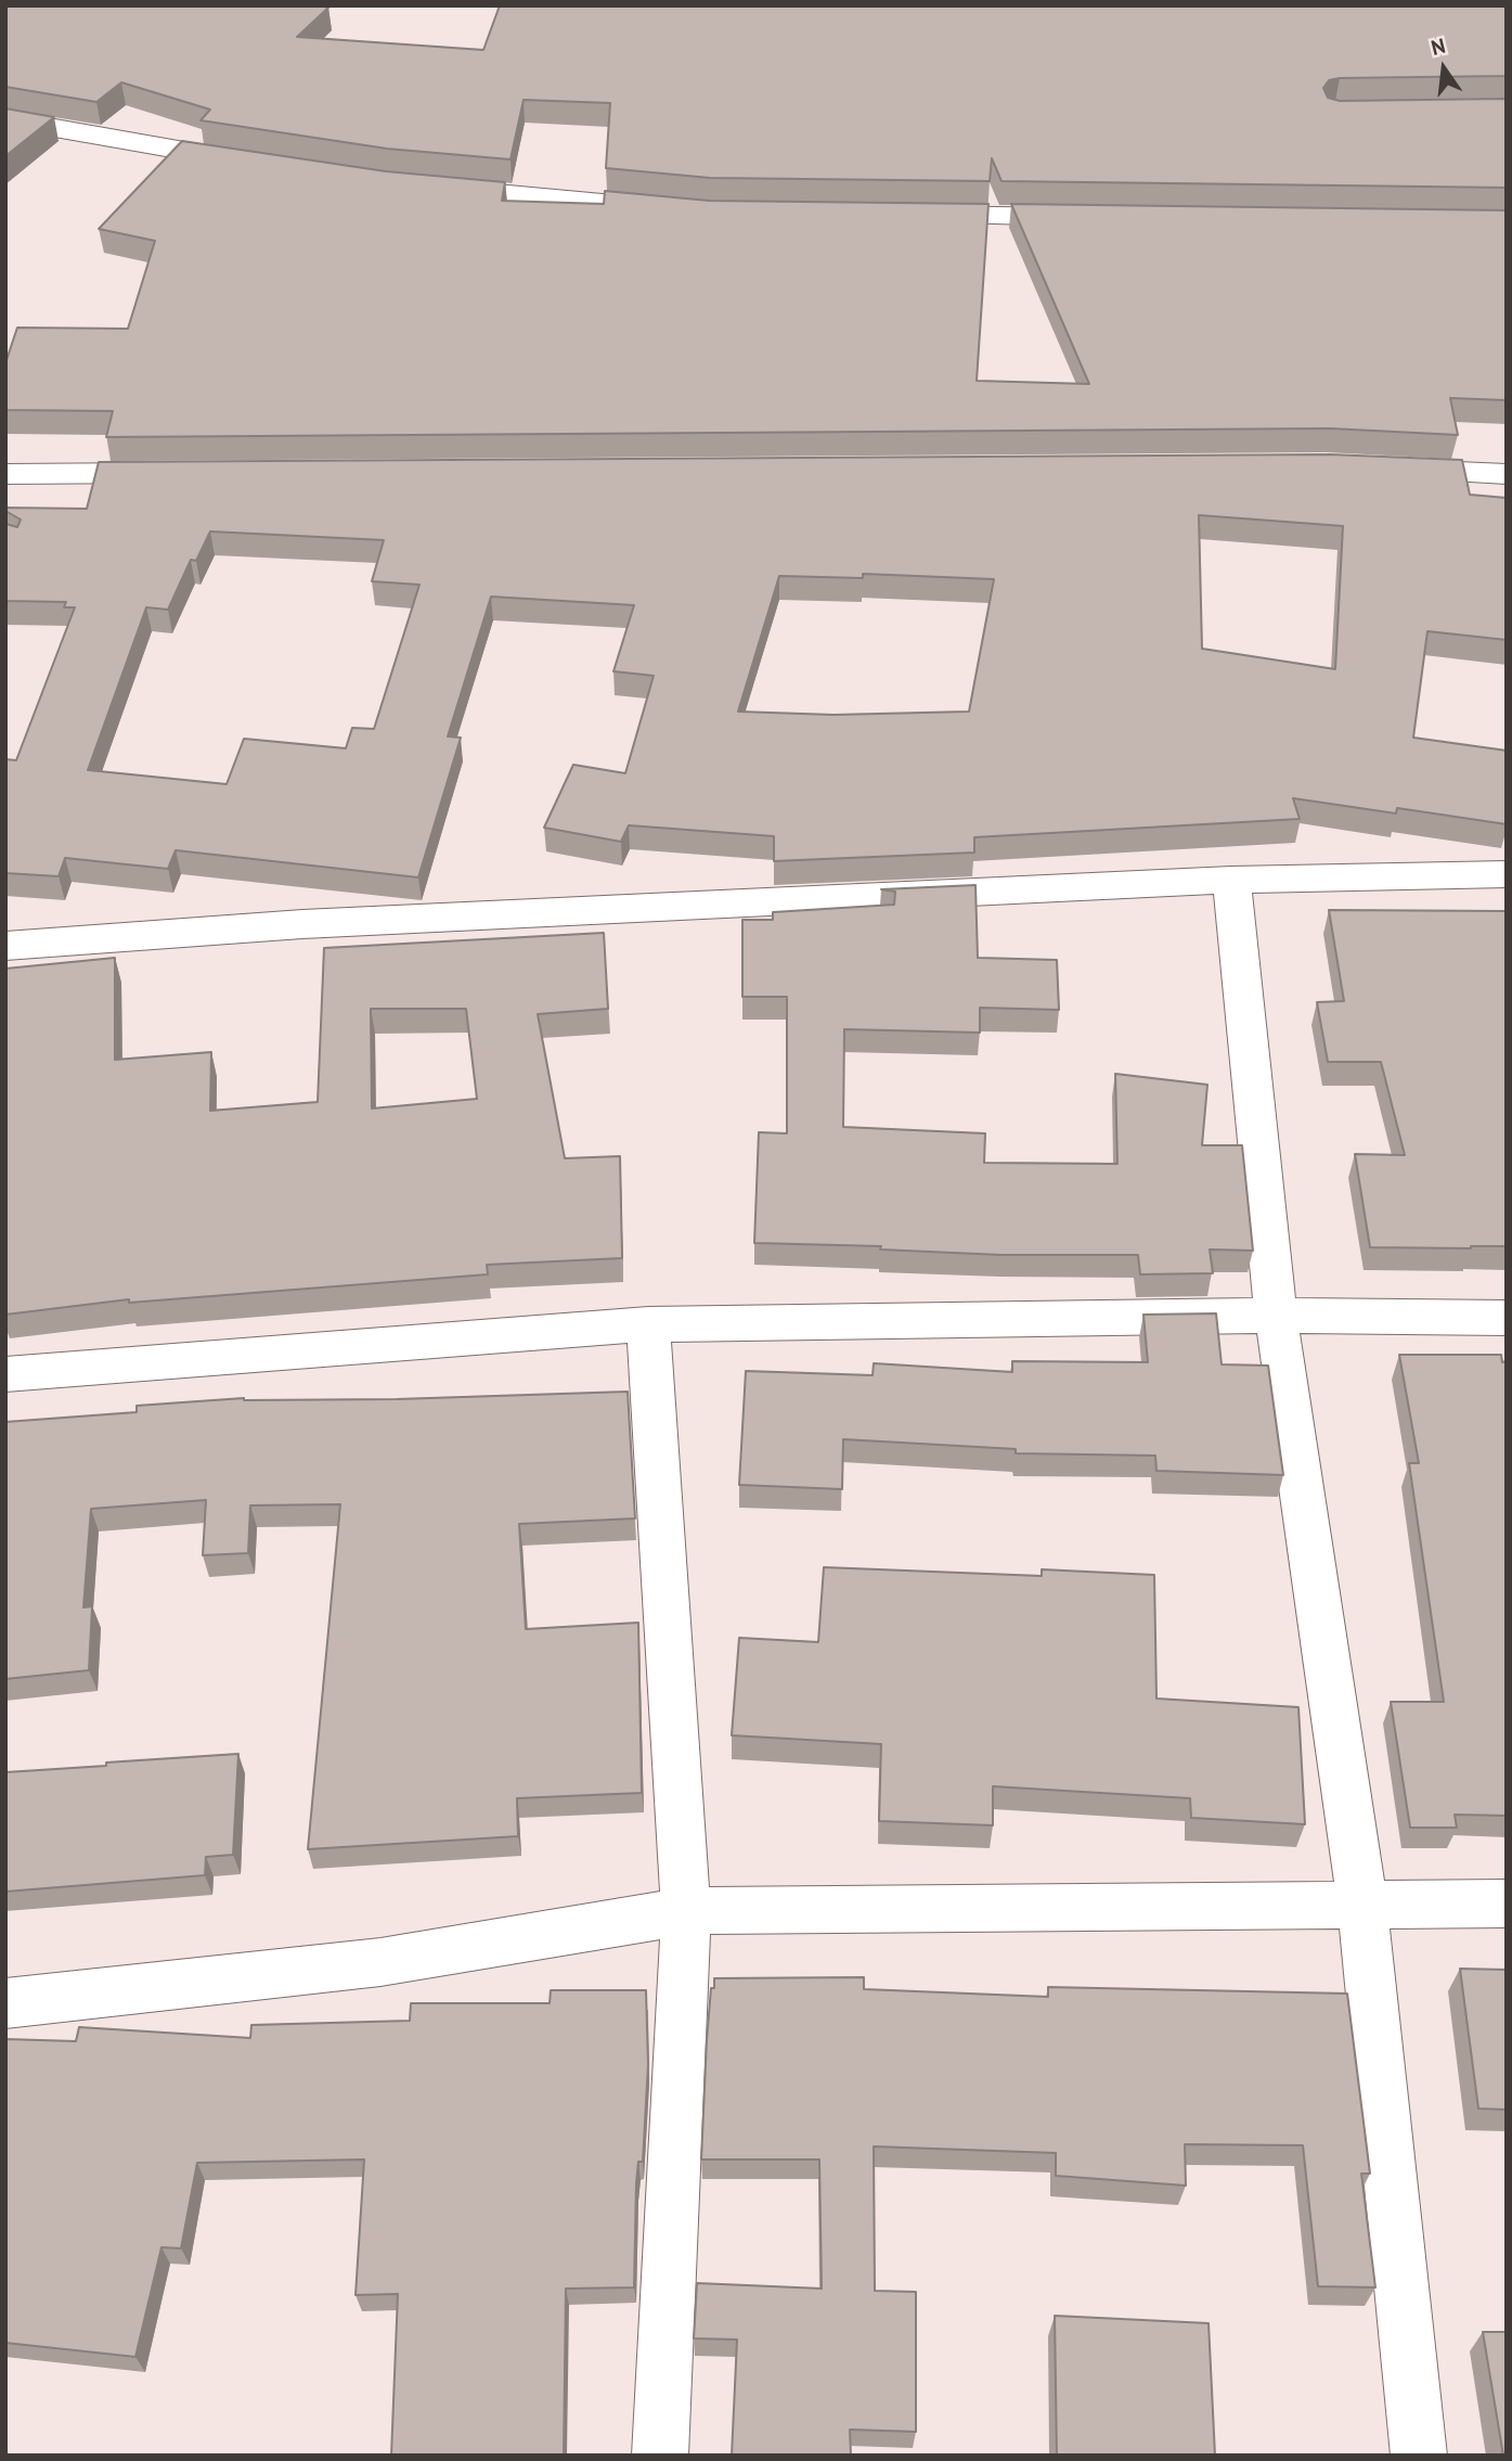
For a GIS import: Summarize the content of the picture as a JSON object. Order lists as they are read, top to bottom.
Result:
{
  "north": "top"
}
